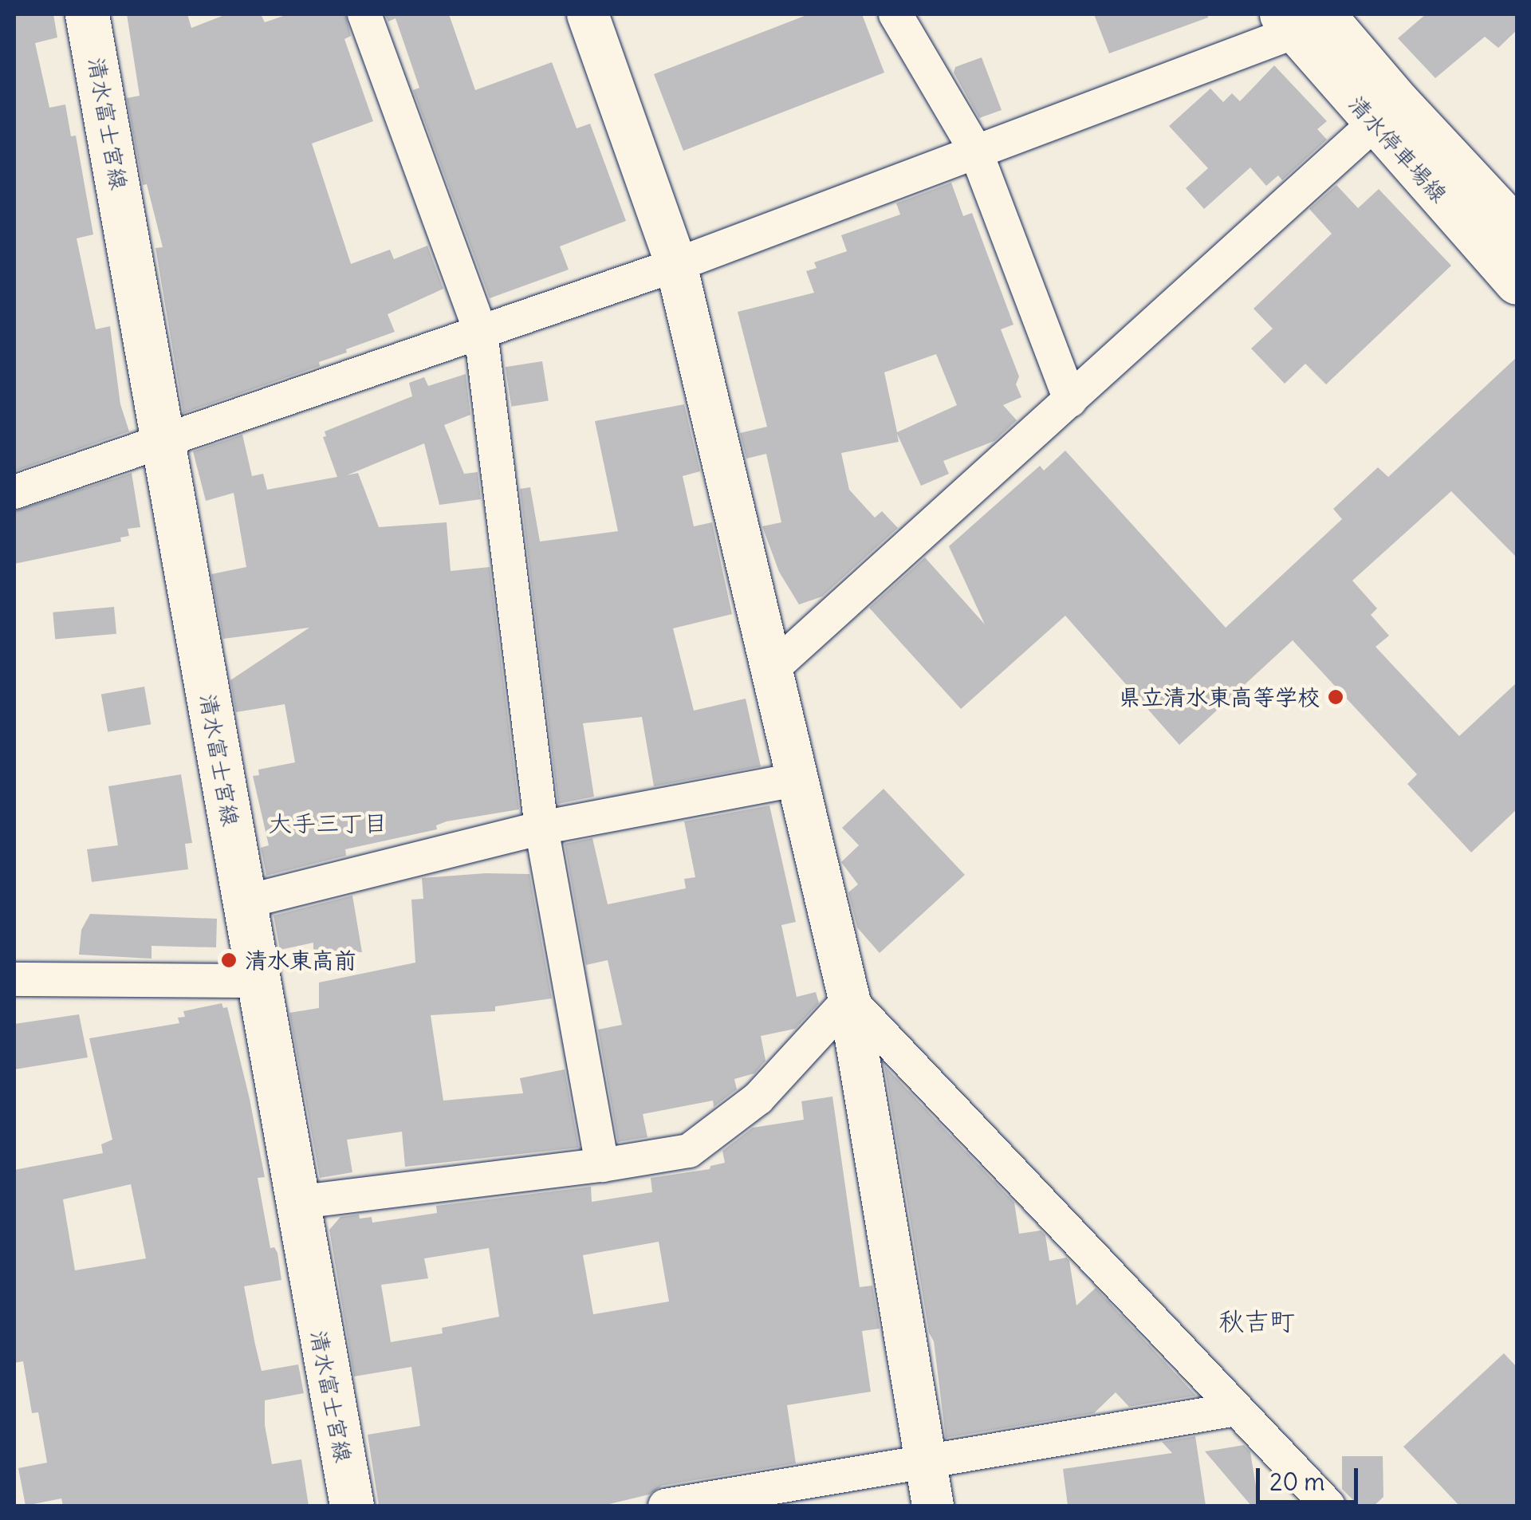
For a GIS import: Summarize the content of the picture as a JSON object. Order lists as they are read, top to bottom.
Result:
{
  "streets": {
    "main road": ["清水富士宮線", "清水停車場線"]
  },
  "districts": ["大手三丁目", "秋吉町"],
  "places": ["県立清水東高等学校", "清水東高前"],
  "scale_bar": "20 m"
}
